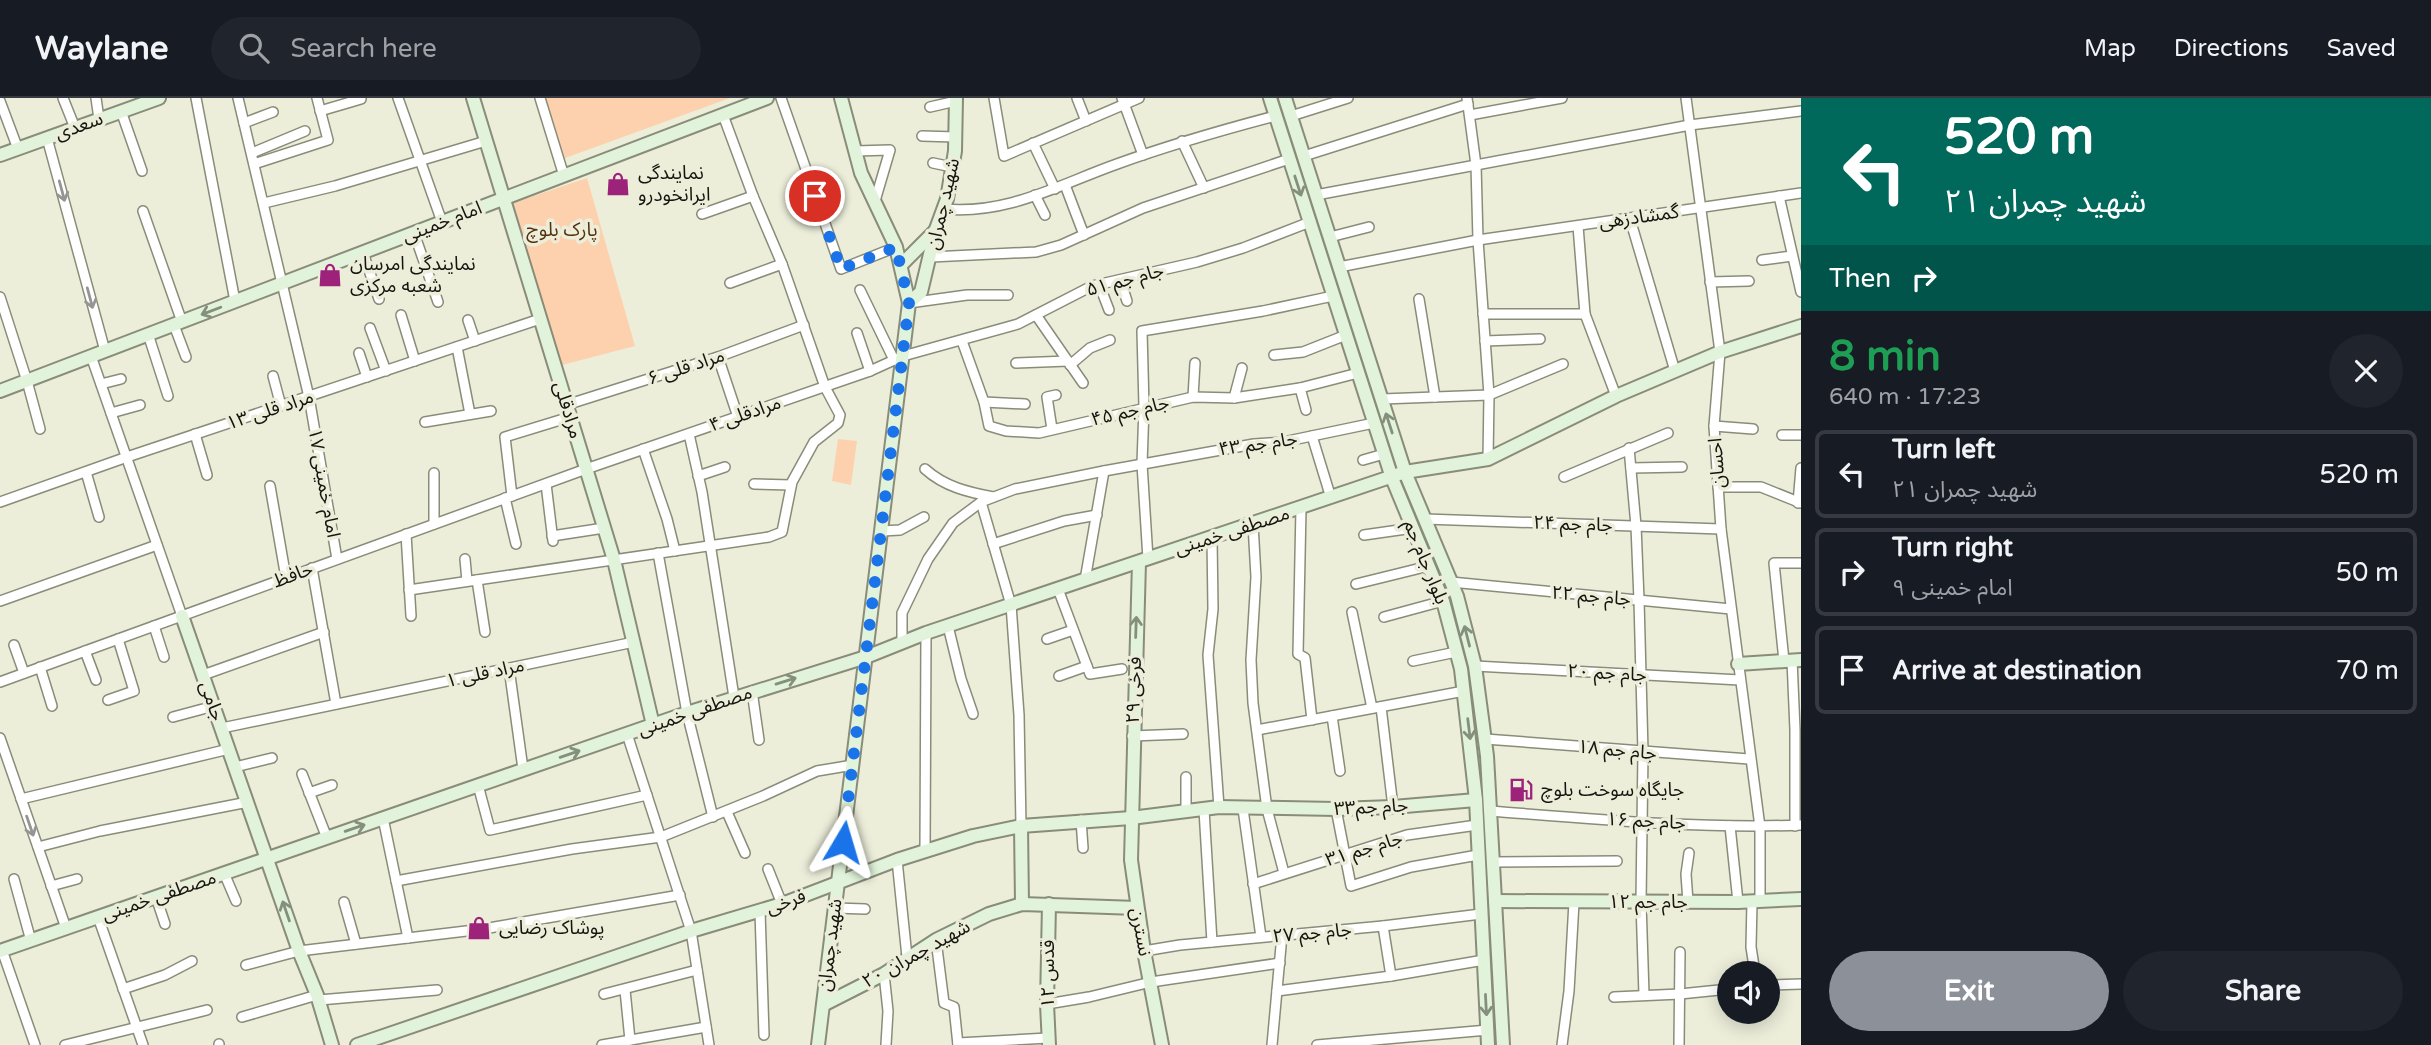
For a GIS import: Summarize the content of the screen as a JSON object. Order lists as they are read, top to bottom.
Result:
{
  "streets": {
    "street": [
      "سعدی",
      "شهید چمران",
      "گمشادزهی",
      "امام خمینی",
      "جام جم ۵۱",
      "مراد قلی ۶",
      "مراد قلی ۱۳",
      "مرادقلی",
      "جام جم ۴۵",
      "مرادقلی ۴",
      "جام جم ۴۳",
      "احسان",
      "امام خمینی ۱۷",
      "جام جم ۲۴",
      "مصطفی خمینی",
      "بلوار جام جم",
      "حافظ",
      "جام جم ۲۲",
      "مراد قلی ۱",
      "جام جم ۲۰",
      "فرخی ۲۹",
      "جامی",
      "جام جم ۱۸",
      "جام جم۳۳",
      "جام جم ۱۶",
      "جام جم ۳۱",
      "فرخی",
      "جام جم ۱۲",
      "نسترن",
      "جام جم ۲۷",
      "شهید چمران ۲۰",
      "قدس ۱۲"
    ]
  },
  "crossings": [
    ["شهید چمران", "جام جم ۵۱"],
    ["شهید چمران", "مرادقلی ۴"],
    ["شهید چمران", "مصطفی خمینی"],
    ["شهید چمران", "فرخی"],
    ["شهید چمران", "شهید چمران ۲۰"],
    ["گمشادزهی", "احسان"],
    ["گمشادزهی", "بلوار جام جم"],
    ["امام خمینی", "مرادقلی"],
    ["امام خمینی", "امام خمینی ۱۷"],
    ["امام خمینی", "جامی"],
    ["جام جم ۵۱", "جام جم ۴۵"],
    ["جام جم ۵۱", "مرادقلی ۴"],
    ["جام جم ۵۱", "بلوار جام جم"],
    ["مراد قلی ۶", "مرادقلی"],
    ["مراد قلی ۶", "حافظ"],
    ["مراد قلی ۱۳", "مرادقلی"],
    ["مراد قلی ۱۳", "امام خمینی ۱۷"],
    ["مراد قلی ۱۳", "جامی"],
    ["مرادقلی", "مرادقلی ۴"],
    ["مرادقلی", "مصطفی خمینی"],
    ["مرادقلی", "حافظ"],
    ["مرادقلی", "مراد قلی ۱"],
    ["جام جم ۴۵", "بلوار جام جم"],
    ["مرادقلی ۴", "حافظ"],
    ["جام جم ۴۳", "مصطفی خمینی"],
    ["جام جم ۴۳", "بلوار جام جم"],
    ["احسان", "جام جم ۲۴"],
    ["احسان", "جام جم ۲۲"],
    ["احسان", "جام جم ۲۰"],
    ["احسان", "جام جم ۱۸"],
    ["احسان", "جام جم ۱۶"],
    ["احسان", "جام جم ۱۲"],
    ["امام خمینی ۱۷", "حافظ"],
    ["جام جم ۲۴", "بلوار جام جم"],
    ["مصطفی خمینی", "بلوار جام جم"],
    ["مصطفی خمینی", "فرخی ۲۹"],
    ["مصطفی خمینی", "جامی"],
    ["بلوار جام جم", "جام جم ۲۲"],
    ["بلوار جام جم", "جام جم ۲۰"],
    ["بلوار جام جم", "جام جم ۱۸"],
    ["بلوار جام جم", "جام جم۳۳"],
    ["بلوار جام جم", "جام جم ۱۶"],
    ["بلوار جام جم", "جام جم ۳۱"],
    ["بلوار جام جم", "جام جم ۱۲"],
    ["بلوار جام جم", "جام جم ۲۷"],
    ["حافظ", "جامی"],
    ["مراد قلی ۱", "جامی"],
    ["فرخی ۲۹", "فرخی"],
    ["فرخی ۲۹", "نسترن"],
    ["جام جم۳۳", "فرخی"],
    ["فرخی", "نسترن"],
    ["نسترن", "جام جم ۲۷"],
    ["نسترن", "شهید چمران ۲۰"],
    ["شهید چمران ۲۰", "قدس ۱۲"]
  ],
  "parks": ["پارک بلوچ"],
  "places": {
    "shop": ["نمایندگی ایرانخودرو", "نمایندگی امرسان شعبه مرکزی", "پوشاک رضایی"],
    "fuel station": ["جایگاه سوخت بلوچ"]
  },
  "page": {
    "header": "Waylane",
    "search": "Search here",
    "nav": ["Map", "Directions", "Saved"],
    "turn": ["520 m", "شهید چمران ۲۱"],
    "then": "Then",
    "heading": ["8 min", "640 m · 17:23"],
    "list": [
      {
        "name": "Turn left",
        "note": "شهید چمران ۲۱",
        "value": "520 m"
      },
      {
        "name": "Turn right",
        "note": "امام خمینی ۹",
        "value": "50 m"
      },
      {
        "name": "Arrive at destination",
        "value": "70 m"
      }
    ],
    "buttons": ["Exit", "Share"]
  }
}
